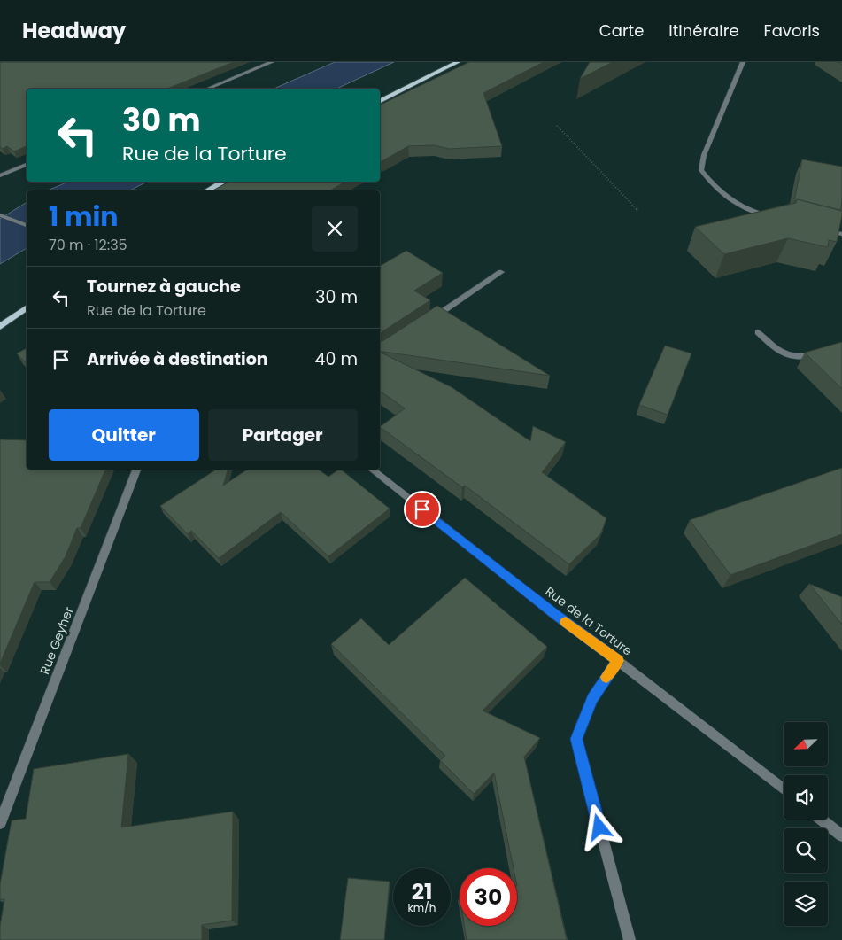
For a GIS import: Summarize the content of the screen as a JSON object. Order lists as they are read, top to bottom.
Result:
{
  "streets": {
    "street": ["Rue de la Torture", "Rue Geyher"]
  },
  "north": "bottom left",
  "page": {
    "header": "Headway",
    "nav": ["Carte", "Itinéraire", "Favoris"],
    "turn": ["30 m", "Rue de la Torture"],
    "heading": ["1 min", "70 m · 12:35"],
    "list": [
      {
        "name": "Tournez à gauche",
        "note": "Rue de la Torture",
        "value": "30 m"
      },
      {
        "name": "Arrivée à destination",
        "value": "40 m"
      }
    ],
    "buttons": ["Quitter", "Partager"],
    "speed": "21 km/h",
    "limit": "30"
  }
}
